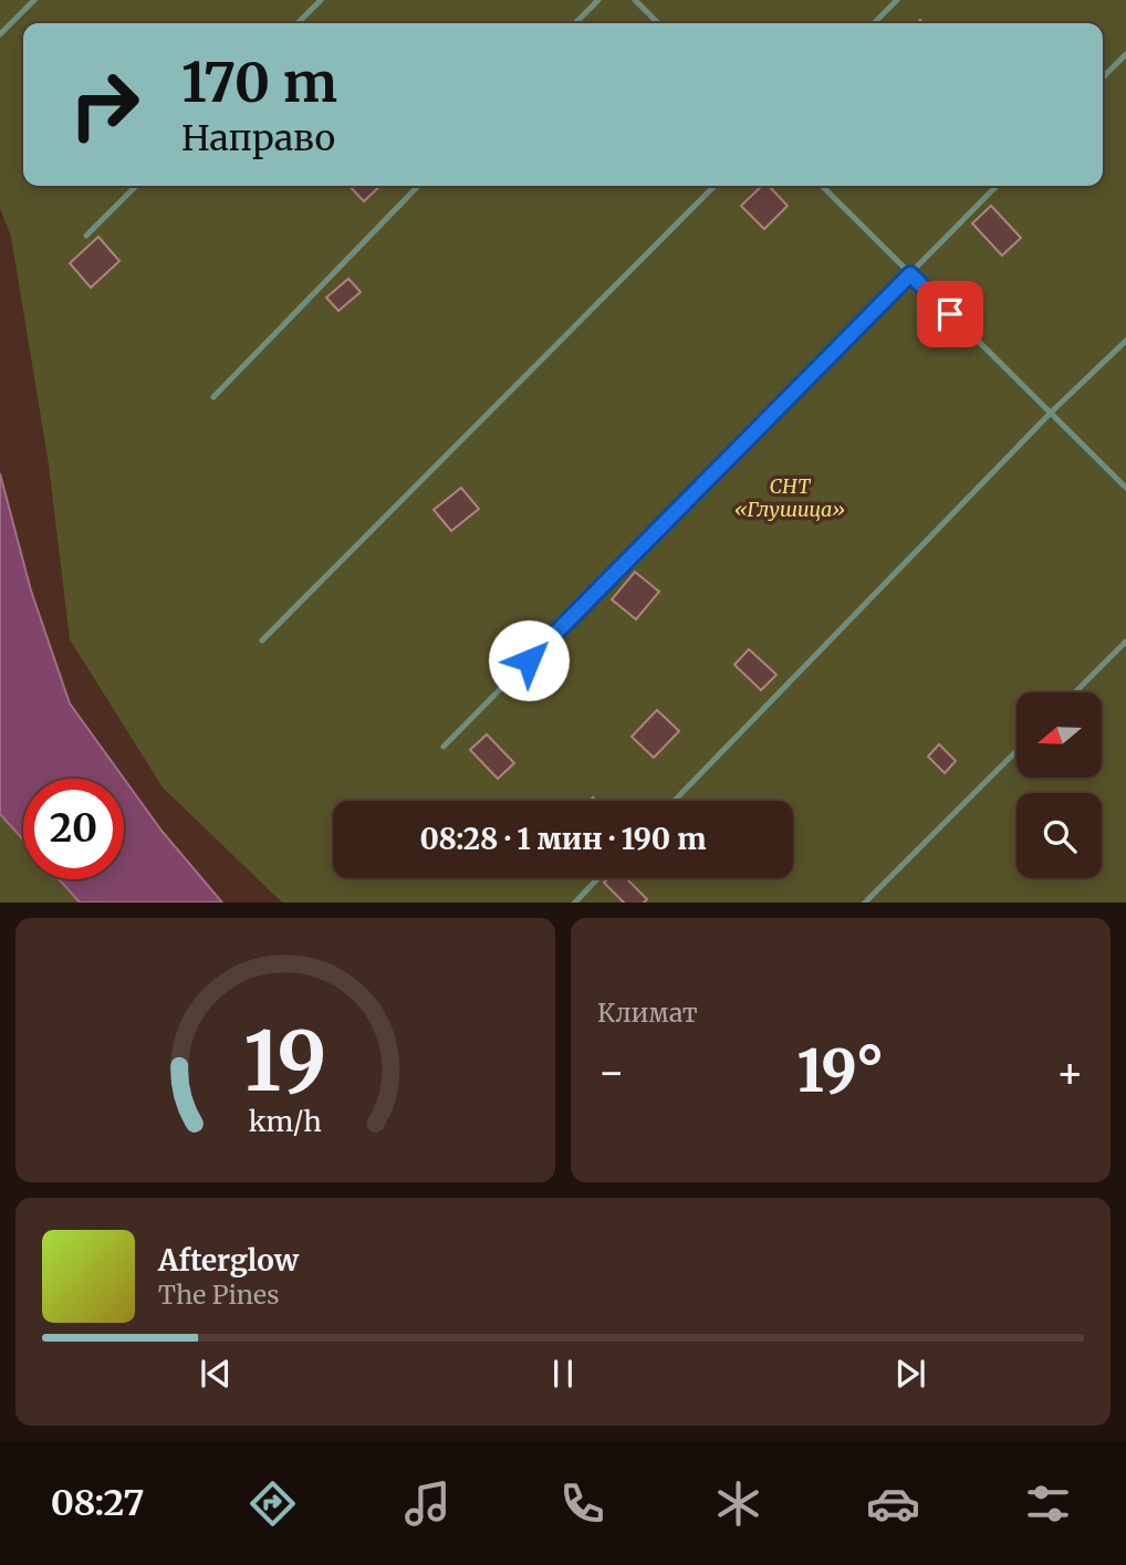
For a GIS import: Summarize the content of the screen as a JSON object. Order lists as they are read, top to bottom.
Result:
{
  "parks": ["СНТ «Глушица»"],
  "north": "left",
  "page": {
    "turn": ["170 m", "Направо"],
    "limit": "20",
    "trip": "08:28 · 1 мин · 190 m",
    "tile": "Климат",
    "heat": ["−", "19°", "+"],
    "song": ["Afterglow", "The Pines"],
    "tabs": "08:27",
    "gauge": ["19", "km/h"]
  }
}
